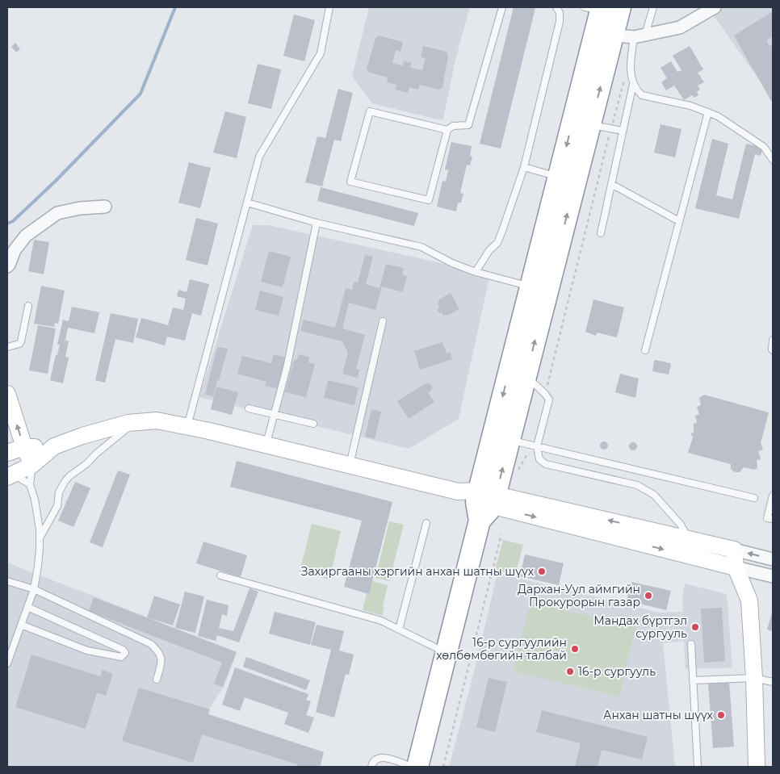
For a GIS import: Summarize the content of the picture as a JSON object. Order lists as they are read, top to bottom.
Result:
{
  "places": [
    "Захиргааны хэргийн анхан шатны шүүх",
    "Дархан-Уул аймгийн Прокурорын газар",
    "Мандах бүртгэл сургууль",
    "16-р сургуулийн хөлбөмбөгийн талбай",
    "16-р сургууль",
    "Анхан шатны шүүх"
  ]
}
